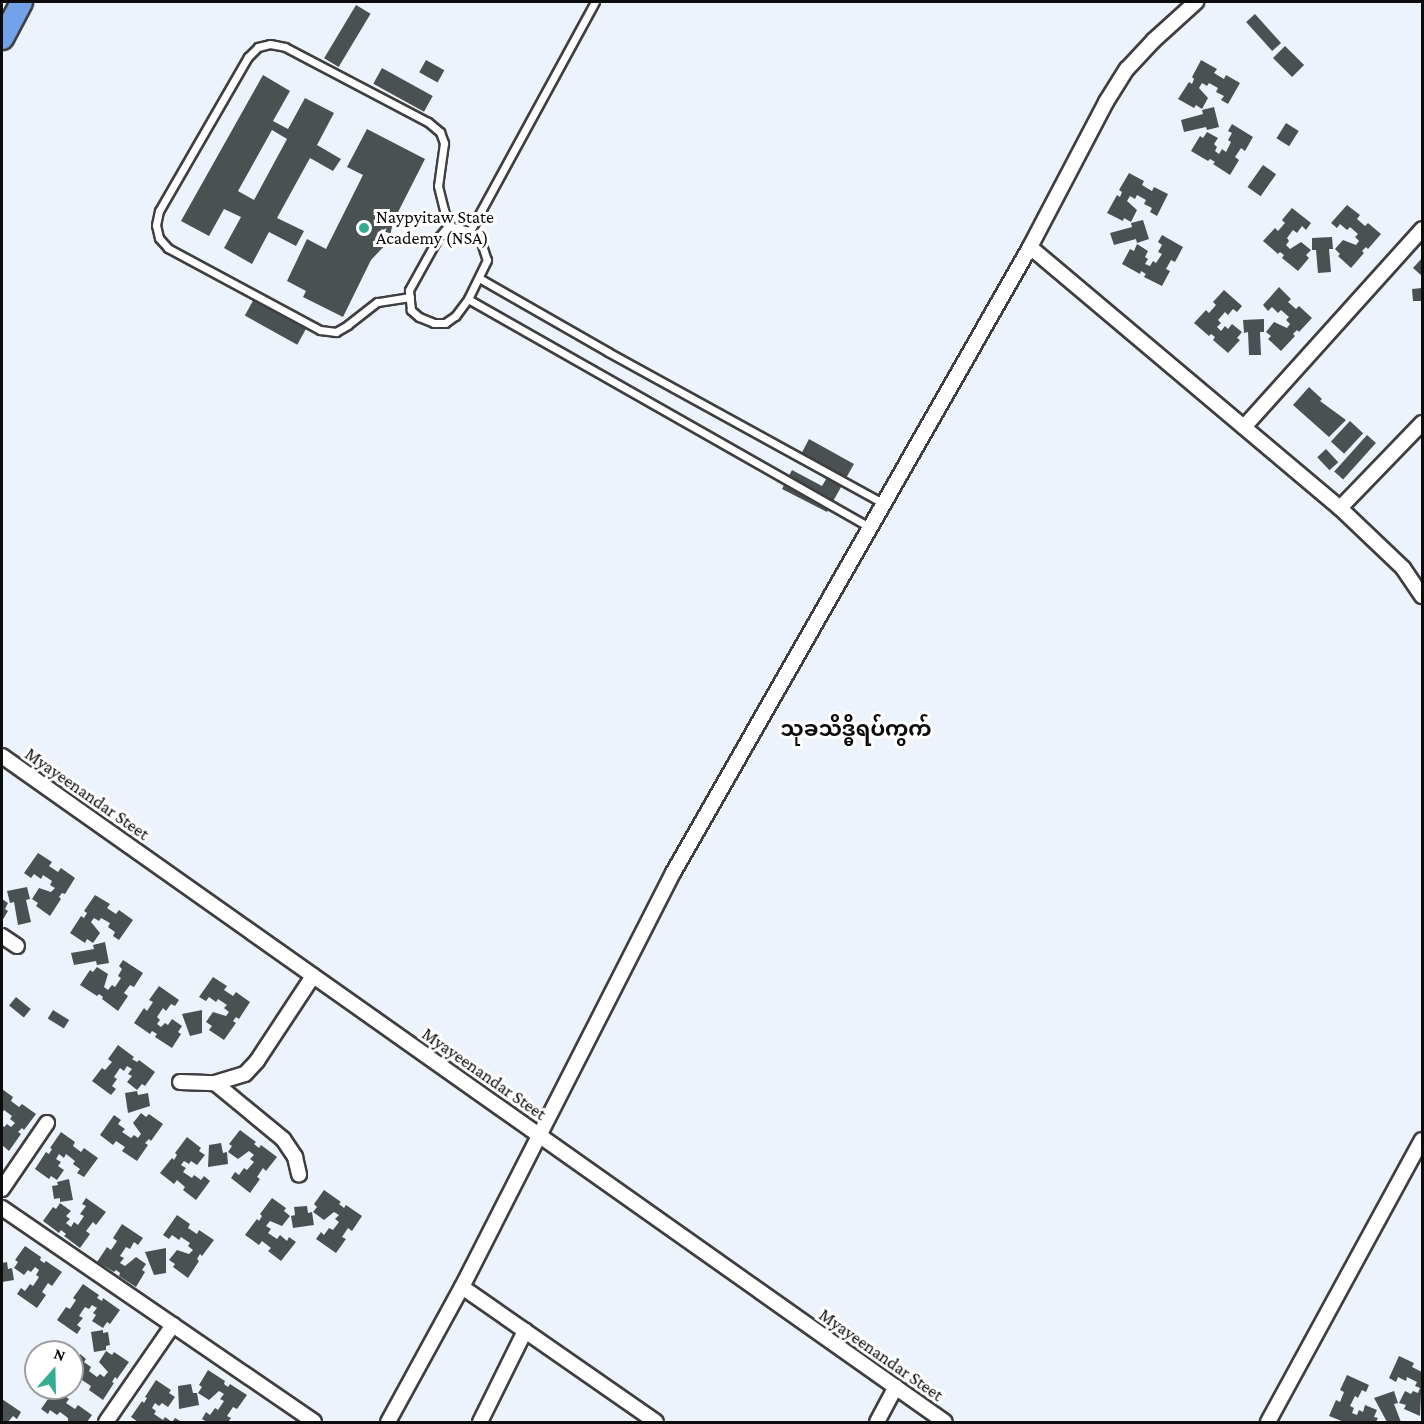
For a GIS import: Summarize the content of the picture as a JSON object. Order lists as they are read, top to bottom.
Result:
{
  "streets": {
    "street": ["Myayeenandar Steet"]
  },
  "districts": ["သုခသိဒ္ဓိရပ်ကွက်"],
  "places": ["Naypyitaw State Academy (NSA)"],
  "north": "top"
}
